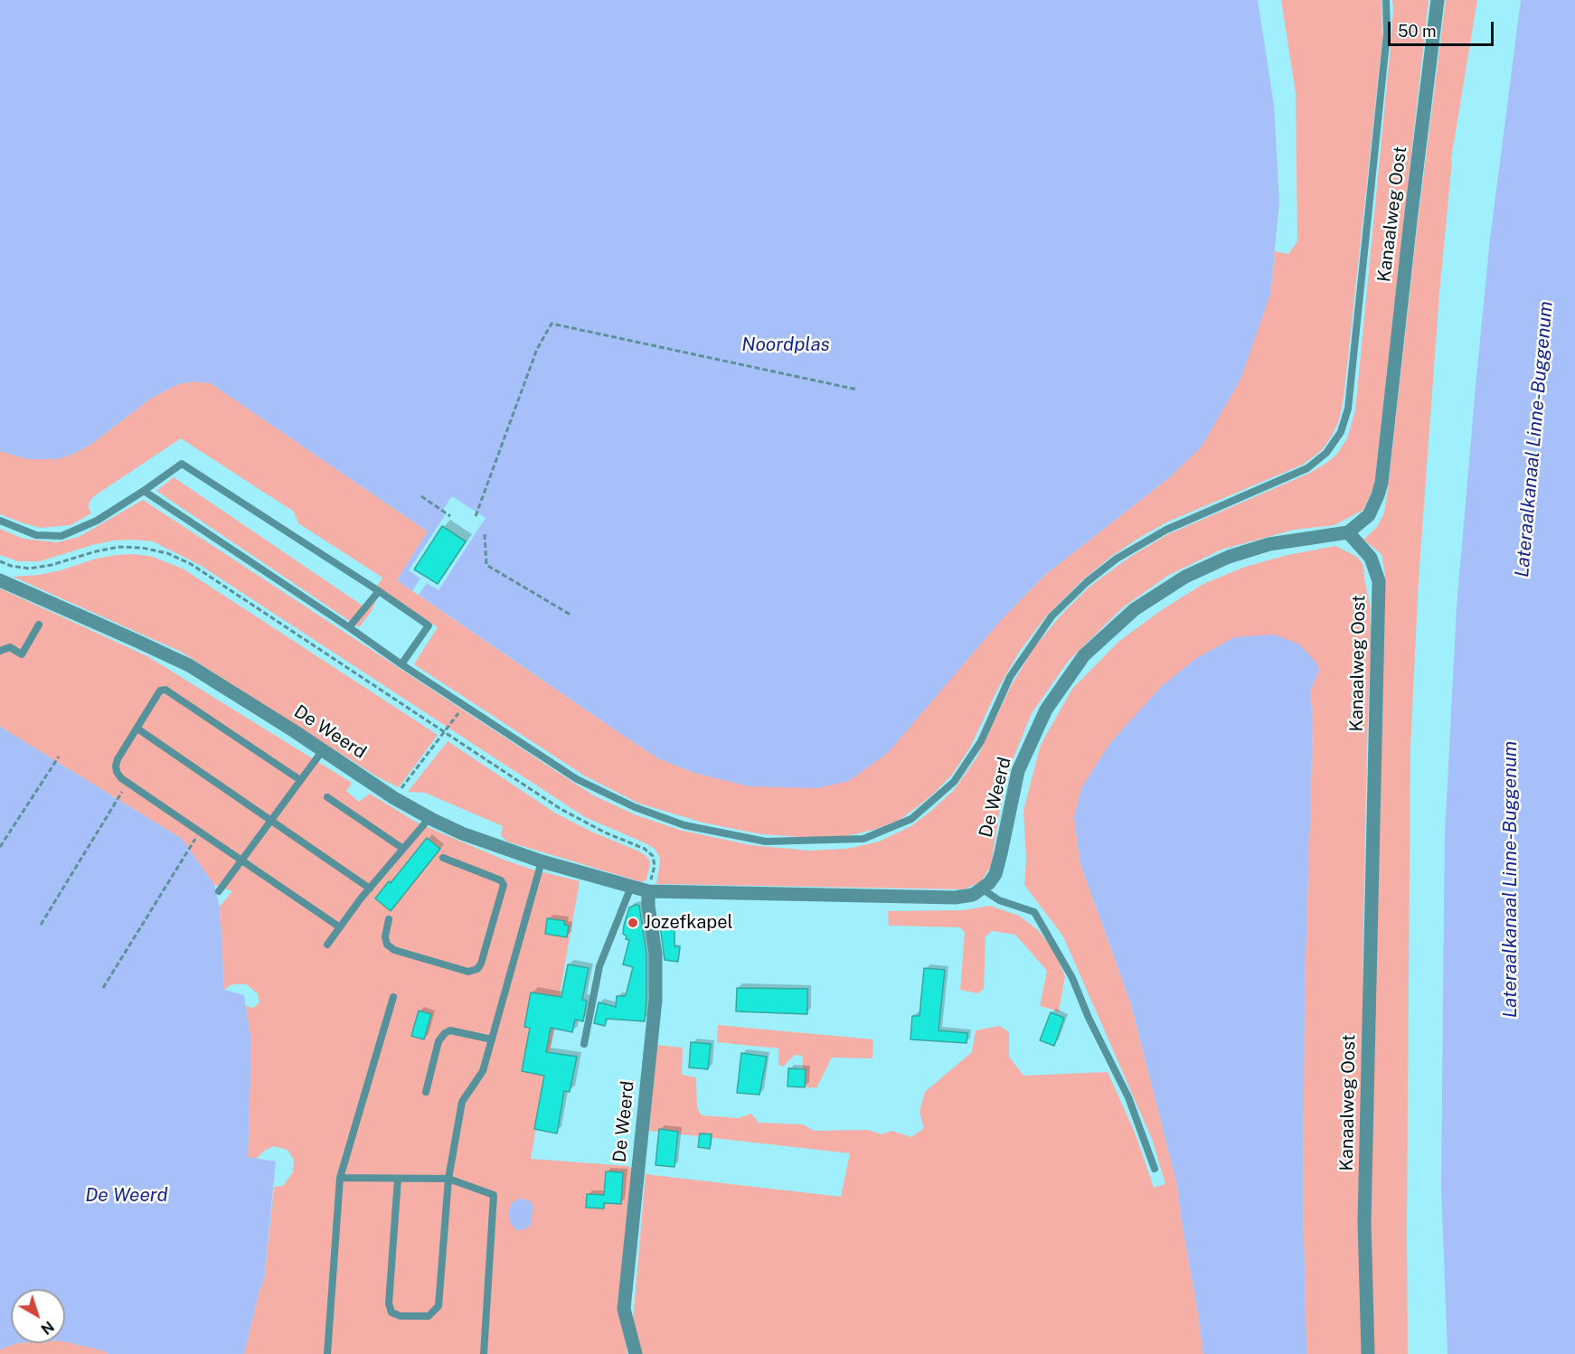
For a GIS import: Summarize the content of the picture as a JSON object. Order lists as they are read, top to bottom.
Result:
{
  "streets": {
    "street": ["Kanaalweg Oost", "De Weerd"]
  },
  "crossings": [
    ["Kanaalweg Oost", "De Weerd"]
  ],
  "water": ["Noordplas", "Lateraalkanaal Linne-Buggenum", "De Weerd"],
  "places": ["Jozefkapel"],
  "scale_bar": "50 m",
  "north": "bottom right"
}
